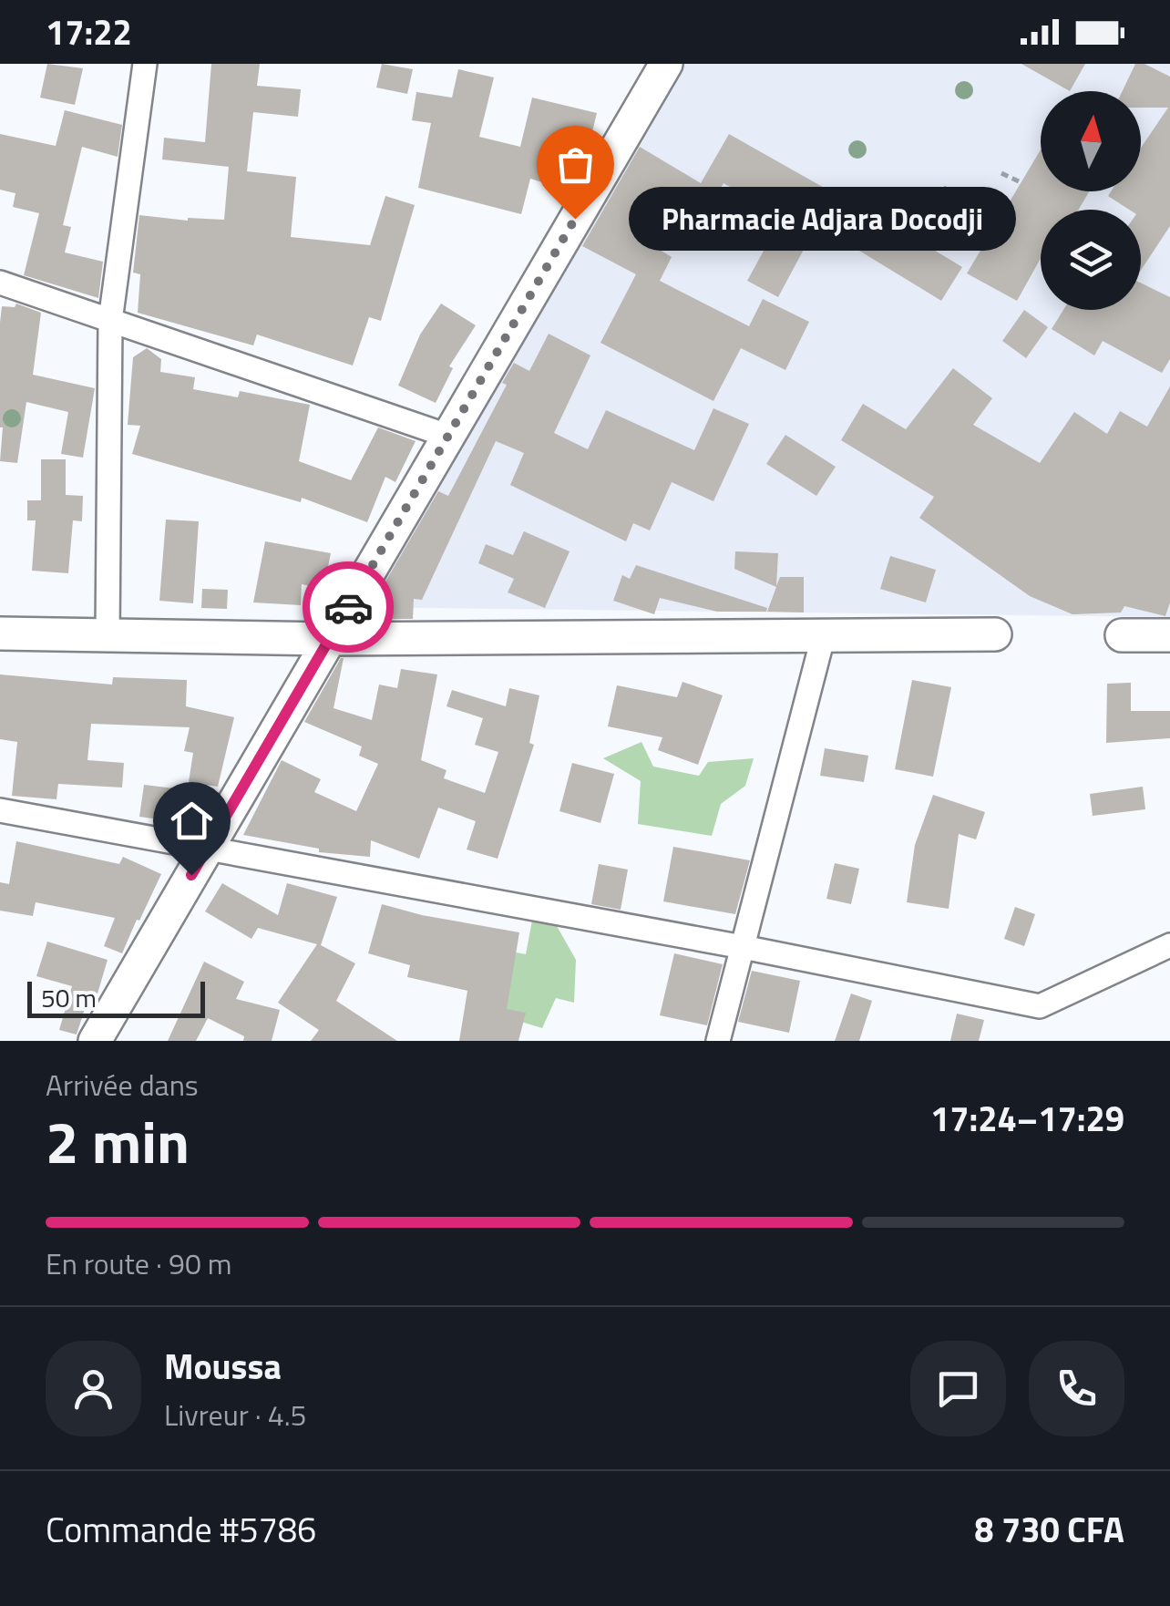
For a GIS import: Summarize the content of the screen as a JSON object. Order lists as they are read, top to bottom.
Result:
{
  "places": ["Pharmacie Adjara Docodji"],
  "scale_bar": "50 m",
  "north": "top",
  "page": {
    "status": "17:22",
    "bubble": "Pharmacie Adjara Docodji",
    "scale": "50 m",
    "heading": ["2 min", "Arrivée dans", "17:24–17:29"],
    "panel": [
      "Moussa",
      "Livreur · 4.5",
      "Commande #5786",
      "8 730 CFA"
    ],
    "bar": "En route · 90 m"
  }
}
